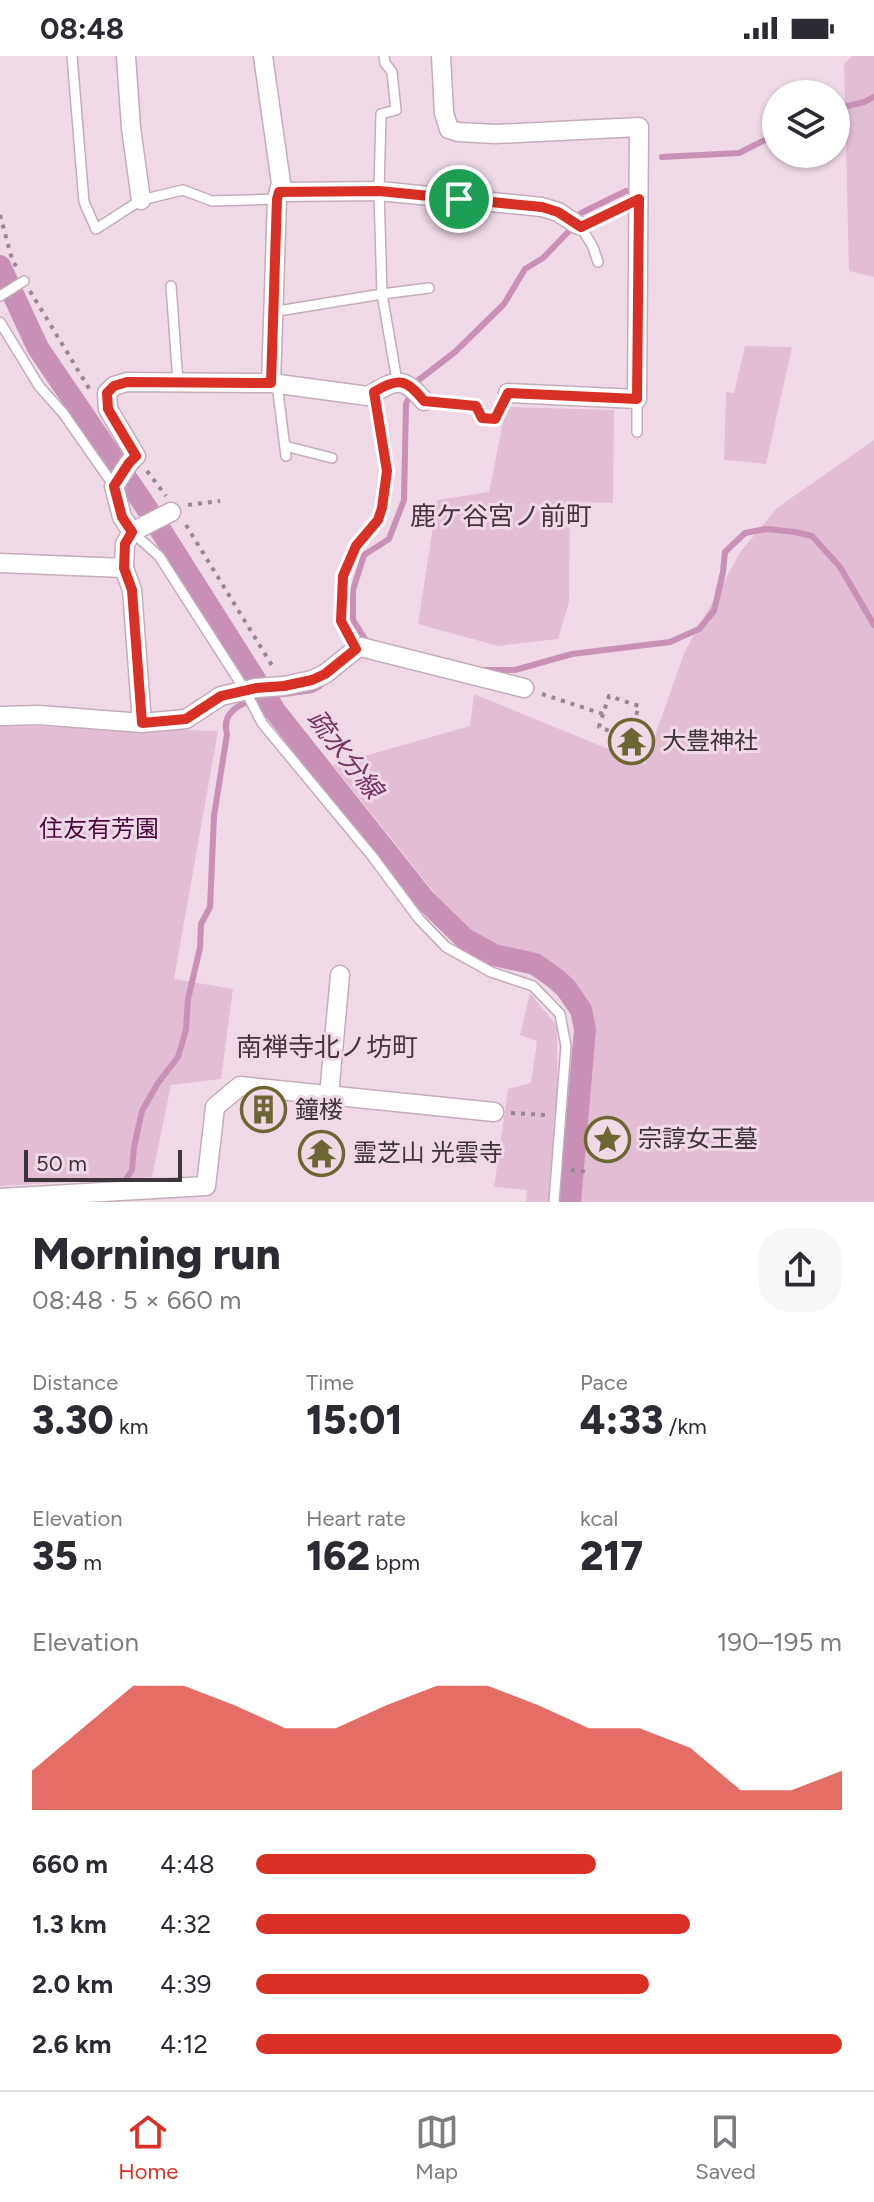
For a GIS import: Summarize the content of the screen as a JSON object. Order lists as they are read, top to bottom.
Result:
{
  "districts": ["鹿ケ谷宮ノ前町", "南禅寺北ノ坊町"],
  "water": ["疏水分線"],
  "parks": ["住友有芳園"],
  "places": {
    "temple": ["大豊神社", "霊芝山 光雲寺"],
    "building": ["鐘楼"],
    "place": ["宗諄女王墓"]
  },
  "scale_bar": "50 m",
  "page": {
    "status": "08:48",
    "scale": "50 m",
    "heading": ["Morning run", "08:48 · 5 × 660 m"],
    "stats": [
      ["Distance", "3.30 km"],
      ["Time", "15:01"],
      ["Pace", "4:33 /km"],
      ["Elevation", "35 m"],
      ["Heart rate", "162 bpm"],
      ["kcal", "217"]
    ],
    "chart": ["Elevation", "190–195 m"],
    "list": [
      {
        "name": "660 m",
        "note": "4:48"
      },
      {
        "name": "1.3 km",
        "note": "4:32"
      },
      {
        "name": "2.0 km",
        "note": "4:39"
      },
      {
        "name": "2.6 km",
        "note": "4:12"
      }
    ],
    "tabs": ["Home", "Map", "Saved"]
  }
}
